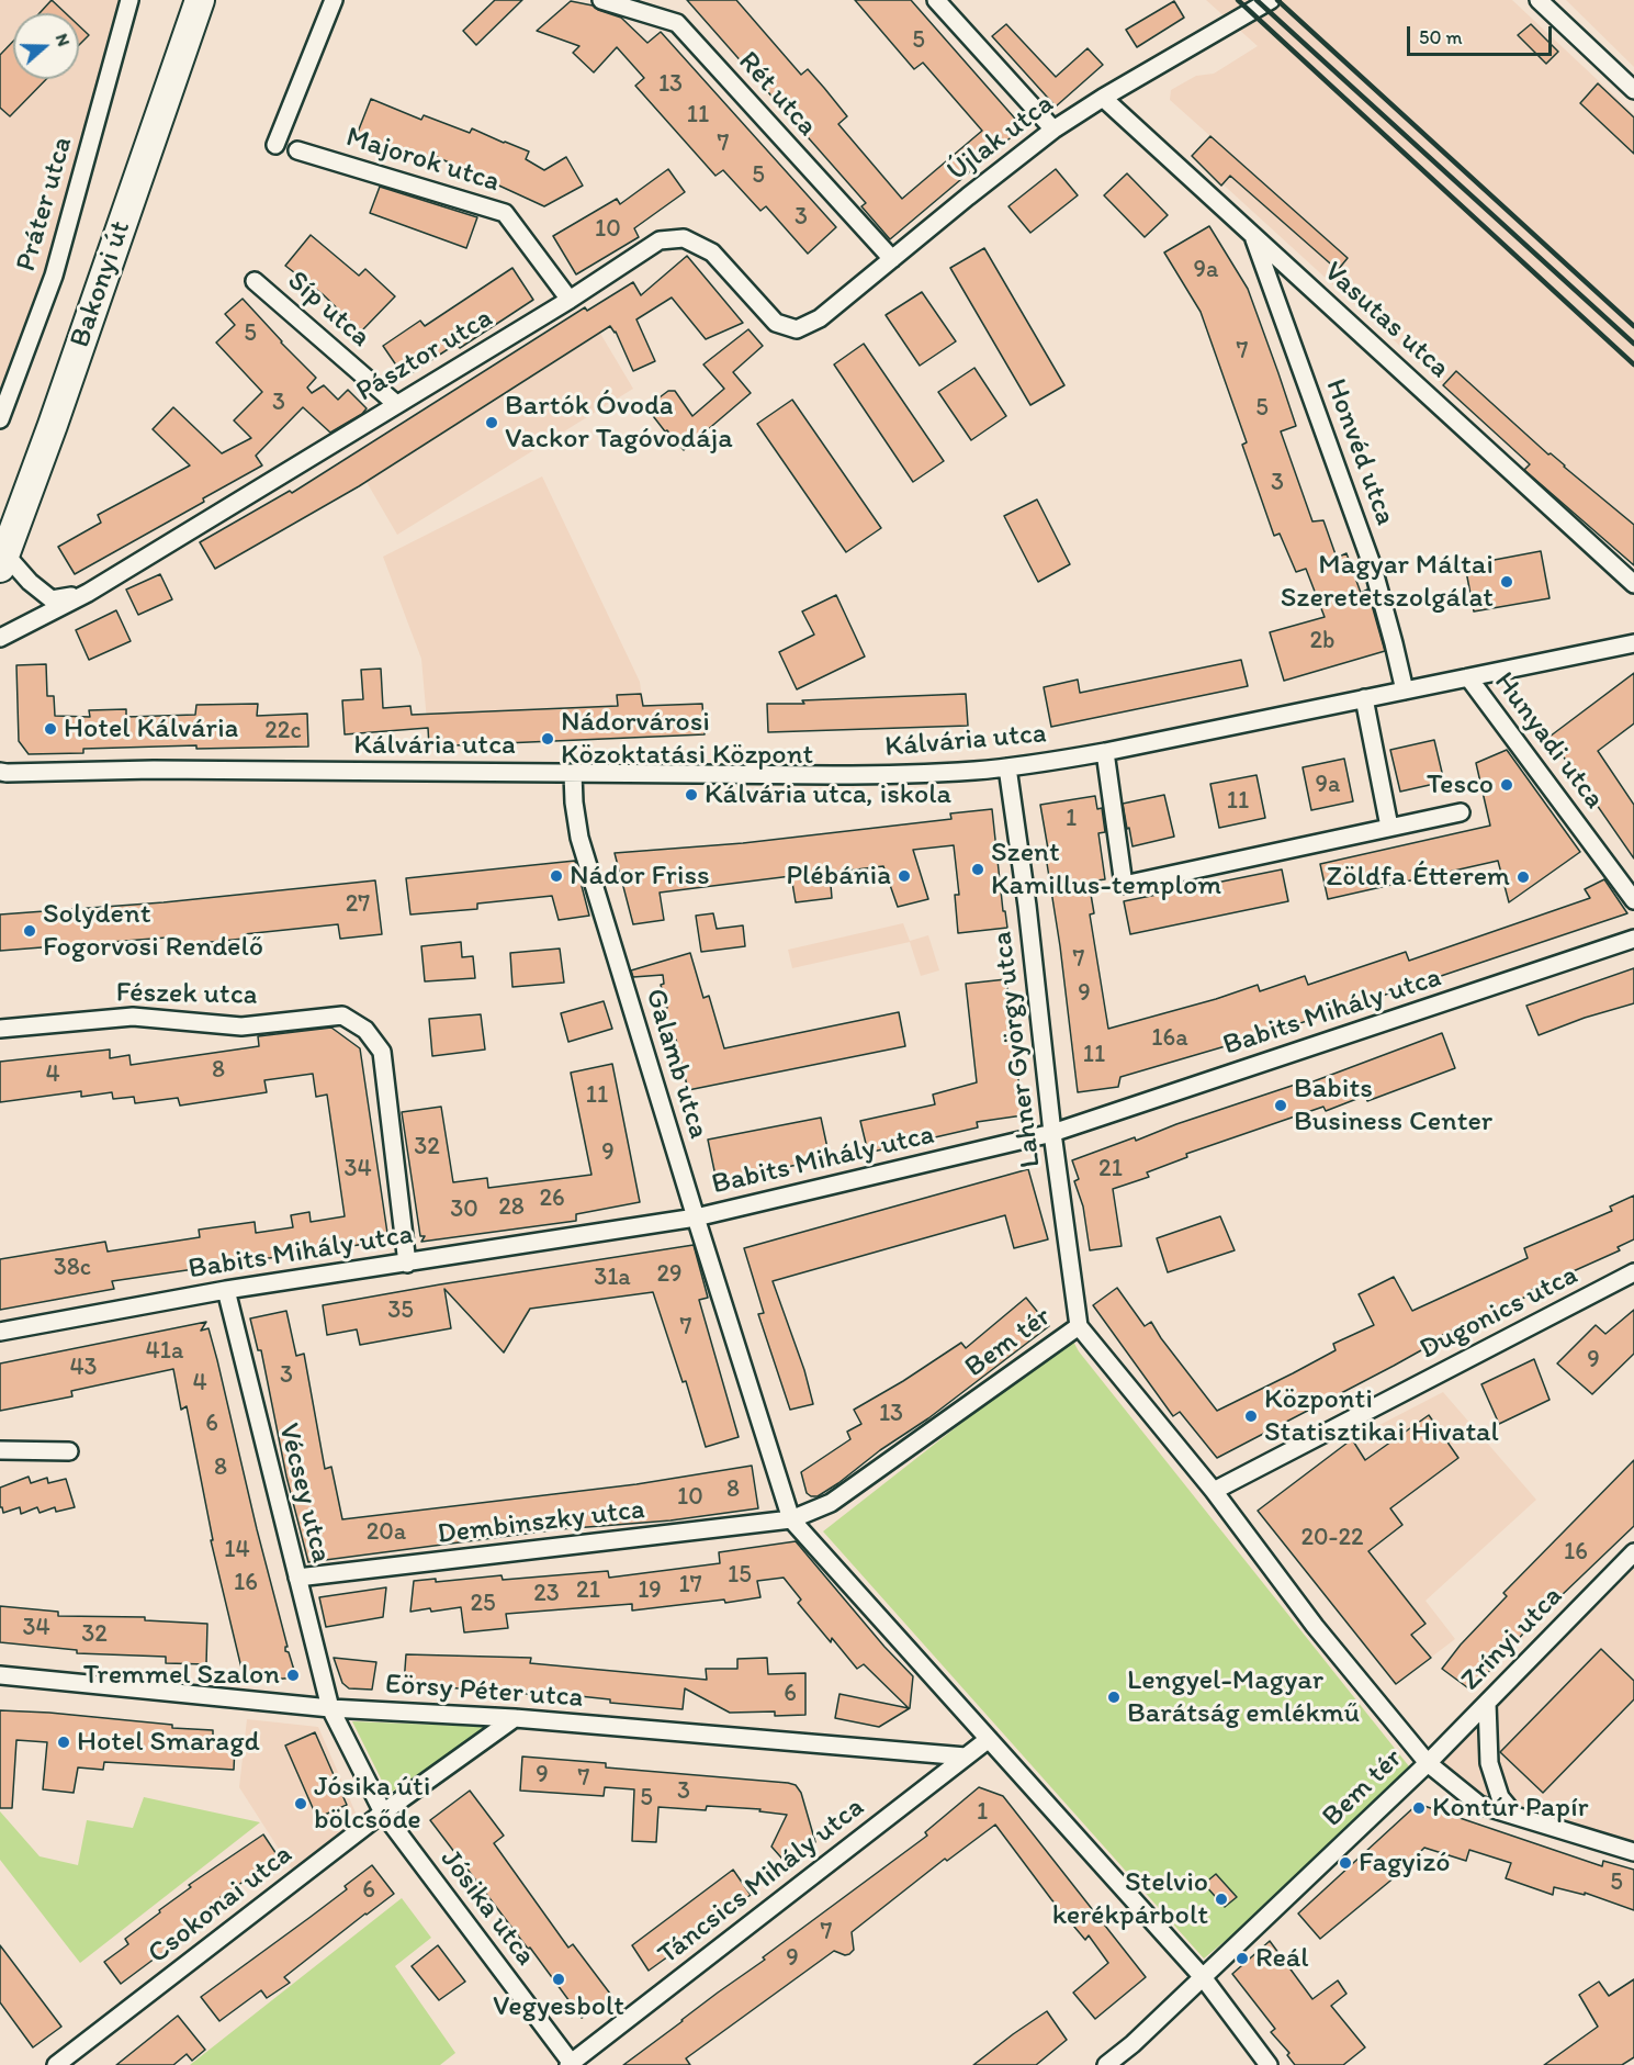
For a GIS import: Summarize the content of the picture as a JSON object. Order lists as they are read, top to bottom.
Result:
{
  "streets": {
    "main road": ["Bakonyi út"],
    "street": [
      "Rét utca",
      "Újlak utca",
      "Majorok utca",
      "Práter utca",
      "Síp utca",
      "Vasutas utca",
      "Pásztor utca",
      "Honvéd utca",
      "Kálvária utca",
      "Hunyadi utca",
      "Fészek utca",
      "Babits Mihály utca",
      "Lahner György utca",
      "Galamb utca",
      "Dugonics utca",
      "Bem tér",
      "Vécsey utca",
      "Dembinszky utca",
      "Zrínyi utca",
      "Eörsy Péter utca",
      "Táncsics Mihály utca",
      "Csokonai utca",
      "Jósika utca"
    ]
  },
  "crossings": [
    ["Rét utca", "Újlak utca"],
    ["Újlak utca", "Vasutas utca"],
    ["Újlak utca", "Pásztor utca"],
    ["Majorok utca", "Pásztor utca"],
    ["Bakonyi út", "Pásztor utca"],
    ["Síp utca", "Pásztor utca"],
    ["Vasutas utca", "Honvéd utca"],
    ["Honvéd utca", "Kálvária utca"],
    ["Kálvária utca", "Hunyadi utca"],
    ["Kálvária utca", "Lahner György utca"],
    ["Kálvária utca", "Galamb utca"],
    ["Fészek utca", "Babits Mihály utca"],
    ["Babits Mihály utca", "Lahner György utca"],
    ["Babits Mihály utca", "Galamb utca"],
    ["Babits Mihály utca", "Vécsey utca"],
    ["Lahner György utca", "Bem tér"],
    ["Galamb utca", "Bem tér"],
    ["Galamb utca", "Dembinszky utca"],
    ["Dugonics utca", "Bem tér"],
    ["Bem tér", "Dembinszky utca"],
    ["Bem tér", "Zrínyi utca"],
    ["Vécsey utca", "Dembinszky utca"],
    ["Vécsey utca", "Eörsy Péter utca"],
    ["Vécsey utca", "Jósika utca"],
    ["Eörsy Péter utca", "Táncsics Mihály utca"],
    ["Eörsy Péter utca", "Csokonai utca"],
    ["Eörsy Péter utca", "Jósika utca"],
    ["Táncsics Mihály utca", "Jósika utca"],
    ["Csokonai utca", "Jósika utca"]
  ],
  "places": [
    "Bartók Óvoda Vackor Tagóvodája",
    "Magyar Máltai Szeretetszolgálat",
    "Hotel Kálvária",
    "Nádorvárosi Közoktatási Központ",
    "Tesco",
    "Kálvária utca, iskola",
    "Szent Kamillus-templom",
    "Nádor Friss",
    "Plébánia",
    "Zöldfa Étterem",
    "Solydent Fogorvosi Rendelő",
    "Babits Business Center",
    "Központi Statisztikai Hivatal",
    "Tremmel Szalon",
    "Lengyel-Magyar Barátság emlékmű",
    "Hotel Smaragd",
    "Jósika úti bölcsőde",
    "Kontúr Papír",
    "Fagyizó",
    "Stelvio kerékpárbolt",
    "Reál",
    "Vegyesbolt"
  ],
  "house_numbers": [
    "5",
    "13",
    "11",
    "7",
    "5",
    "3",
    "10",
    "9a",
    "5",
    "7",
    "3",
    "5",
    "3",
    "2b",
    "22c",
    "9a",
    "11",
    "1",
    "27",
    "7",
    "9",
    "16a",
    "11",
    "8",
    "4",
    "11",
    "32",
    "9",
    "34",
    "21",
    "26",
    "28",
    "30",
    "38c",
    "29",
    "31a",
    "35",
    "7",
    "41a",
    "9",
    "43",
    "3",
    "4",
    "13",
    "6",
    "8",
    "8",
    "10",
    "20a",
    "20-22",
    "14",
    "16",
    "15",
    "16",
    "17",
    "21",
    "19",
    "23",
    "25",
    "34",
    "32",
    "6",
    "9",
    "7",
    "3",
    "5",
    "1",
    "5",
    "6",
    "7",
    "9"
  ],
  "scale_bar": "50 m",
  "north": "right"
}
